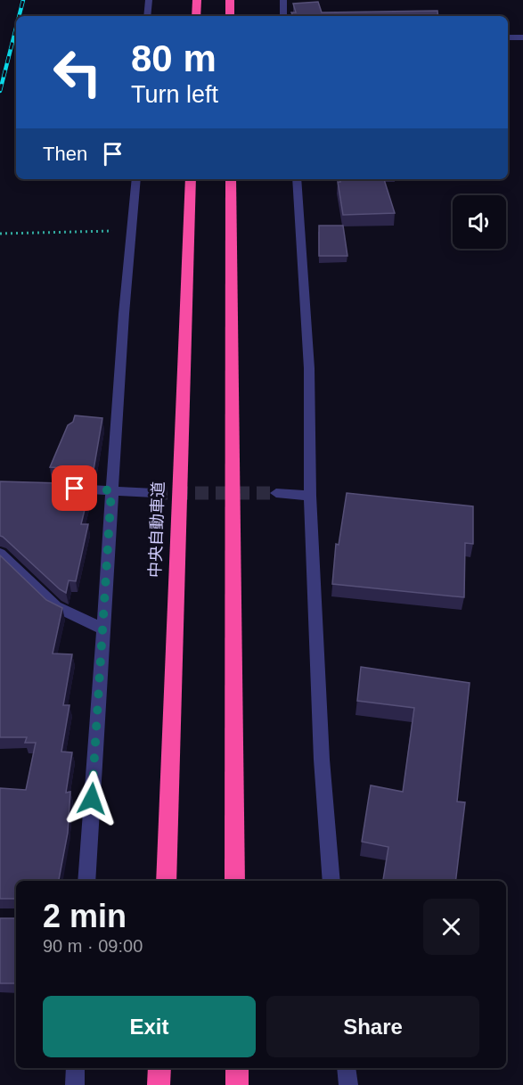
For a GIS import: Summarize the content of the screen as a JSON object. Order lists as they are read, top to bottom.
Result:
{
  "streets": {
    "highway": ["中央自動車道"]
  },
  "page": {
    "turn": ["80 m", "Turn left"],
    "then": "Then",
    "heading": ["2 min", "90 m · 09:00"],
    "buttons": ["Exit", "Share"]
  }
}
